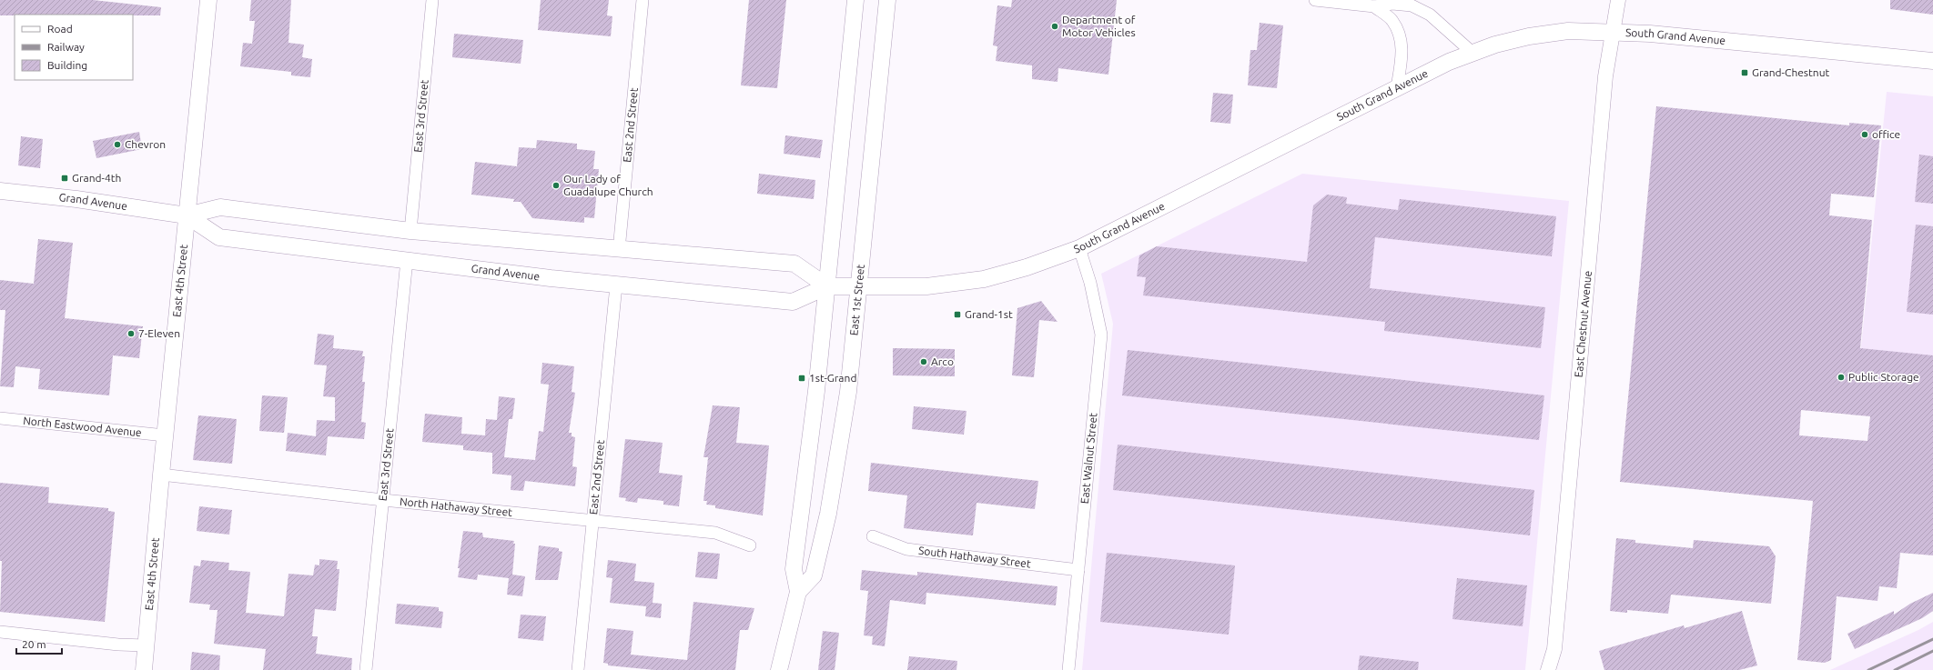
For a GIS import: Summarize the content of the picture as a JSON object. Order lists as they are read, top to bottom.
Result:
{
  "streets": {
    "main road": [
      "South Grand Avenue",
      "Grand Avenue",
      "East 4th Street",
      "East 1st Street"
    ],
    "street": [
      "East 3rd Street",
      "East 2nd Street",
      "East Chestnut Avenue",
      "North Eastwood Avenue",
      "East Walnut Street",
      "North Hathaway Street",
      "South Hathaway Street"
    ]
  },
  "crossings": [
    ["South Grand Avenue", "Grand Avenue"],
    ["South Grand Avenue", "East 1st Street"],
    ["South Grand Avenue", "East Chestnut Avenue"],
    ["South Grand Avenue", "East Walnut Street"],
    ["East 3rd Street", "Grand Avenue"],
    ["East 3rd Street", "North Hathaway Street"],
    ["East 2nd Street", "Grand Avenue"],
    ["East 2nd Street", "North Hathaway Street"],
    ["Grand Avenue", "East 4th Street"],
    ["Grand Avenue", "East 1st Street"],
    ["East 4th Street", "North Eastwood Avenue"],
    ["East 4th Street", "North Hathaway Street"],
    ["East Walnut Street", "South Hathaway Street"]
  ],
  "places": {
    "other": [
      "Department of Motor Vehicles",
      "office",
      "Chevron",
      "Our Lady of Guadalupe Church",
      "7-Eleven",
      "Arco",
      "Public Storage"
    ],
    "transit": [
      "Grand-Chestnut",
      "Grand-4th",
      "Grand-1st",
      "1st-Grand"
    ]
  },
  "legend": ["Road", "Railway", "Building"],
  "scale_bar": "20 m"
}
